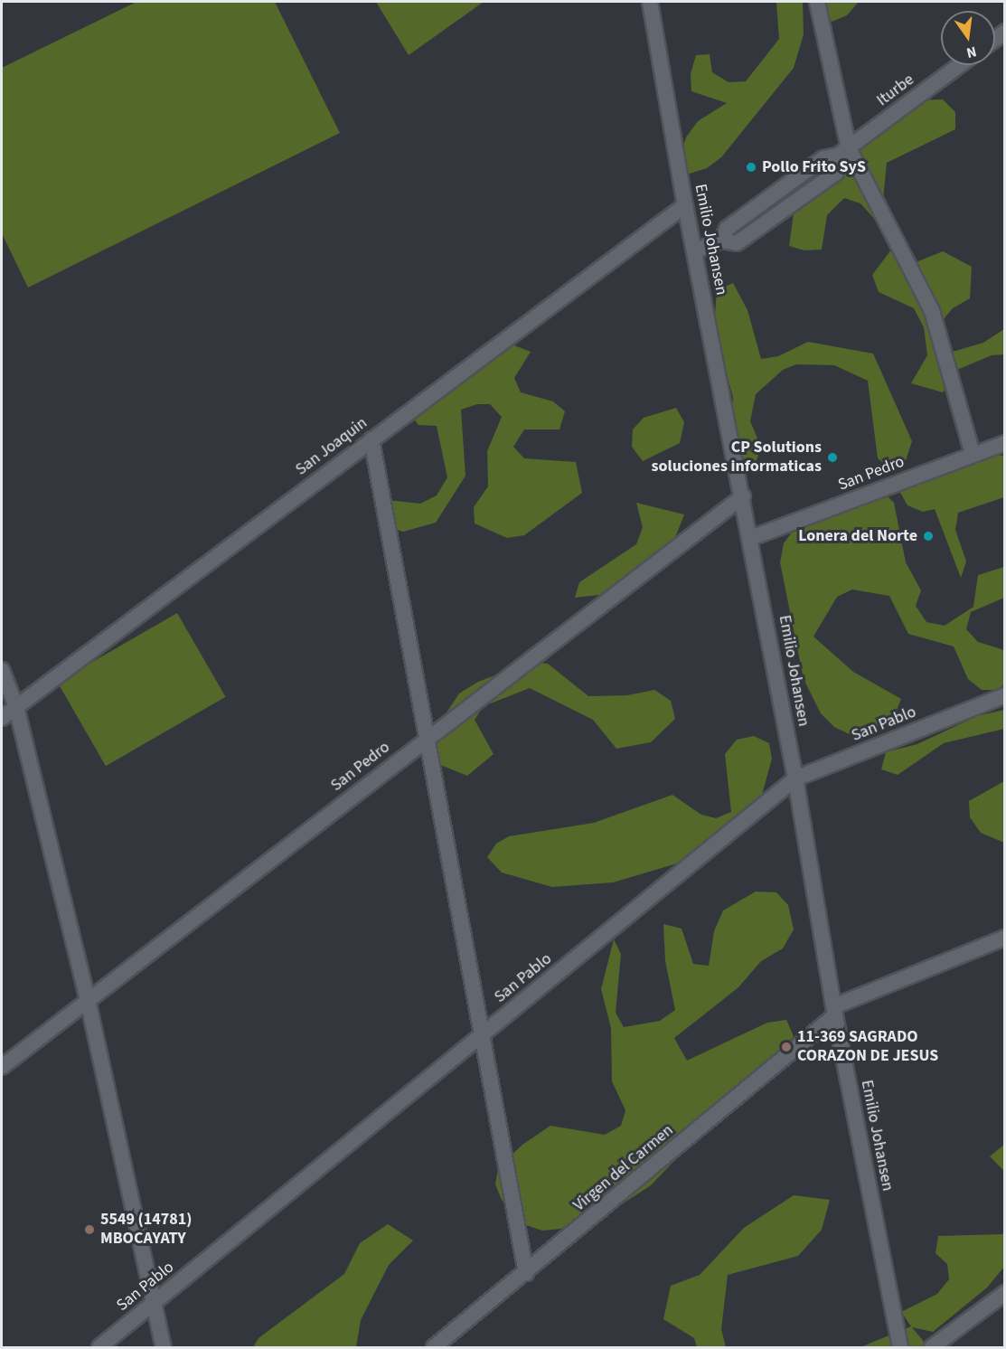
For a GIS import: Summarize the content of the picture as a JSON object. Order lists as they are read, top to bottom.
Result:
{
  "streets": {
    "street": [
      "Iturbe",
      "Emilio Johansen",
      "San Joaquin",
      "San Pedro",
      "San Pablo",
      "Virgen del Carmen"
    ]
  },
  "crossings": [
    ["Iturbe", "Emilio Johansen"],
    ["Emilio Johansen", "San Joaquin"],
    ["Emilio Johansen", "San Pedro"],
    ["Emilio Johansen", "San Pablo"],
    ["Emilio Johansen", "Virgen del Carmen"]
  ],
  "places": [
    "Pollo Frito SyS",
    "CP Solutions soluciones informaticas",
    "Lonera del Norte",
    "11-369 SAGRADO CORAZON DE JESUS",
    "5549 (14781) MBOCAYATY"
  ],
  "north": "bottom"
}
